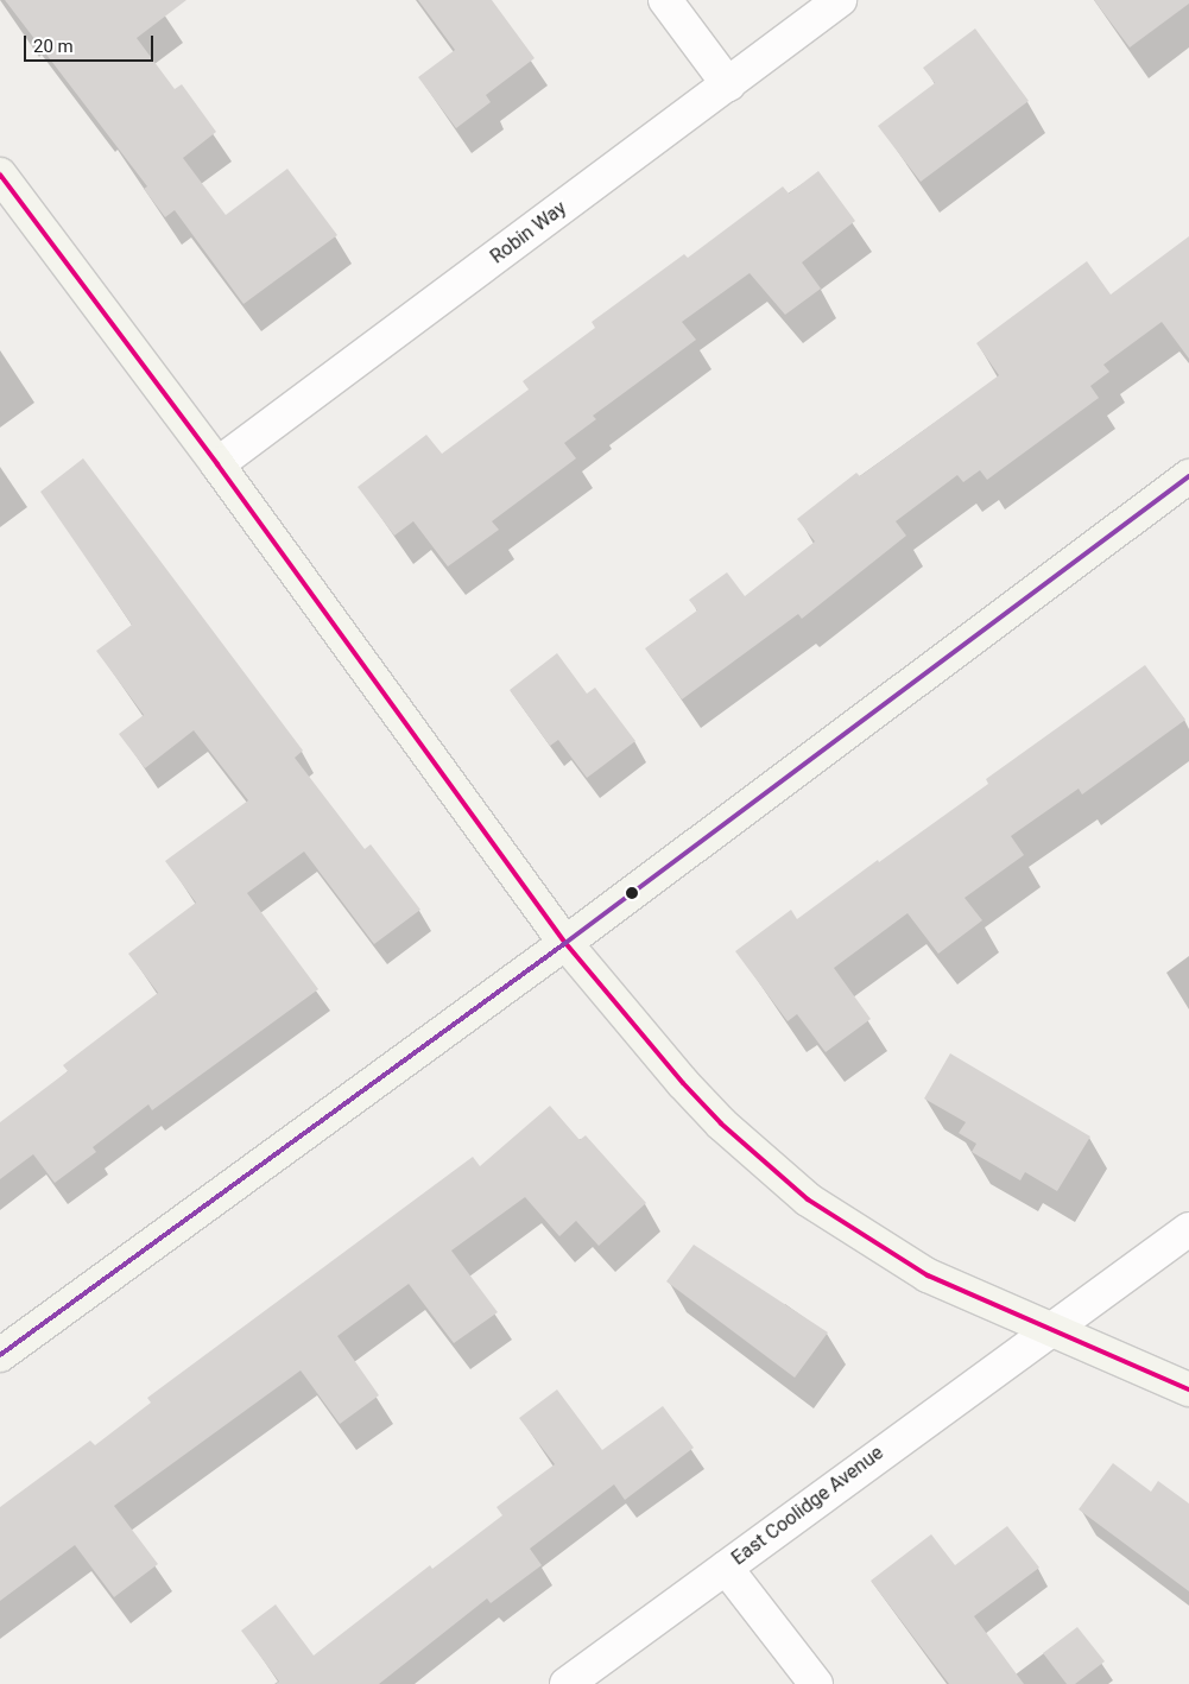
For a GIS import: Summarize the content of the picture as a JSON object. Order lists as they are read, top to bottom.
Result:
{
  "streets": {
    "street": ["Robin Way", "East Coolidge Avenue"]
  },
  "scale_bar": "20 m"
}
